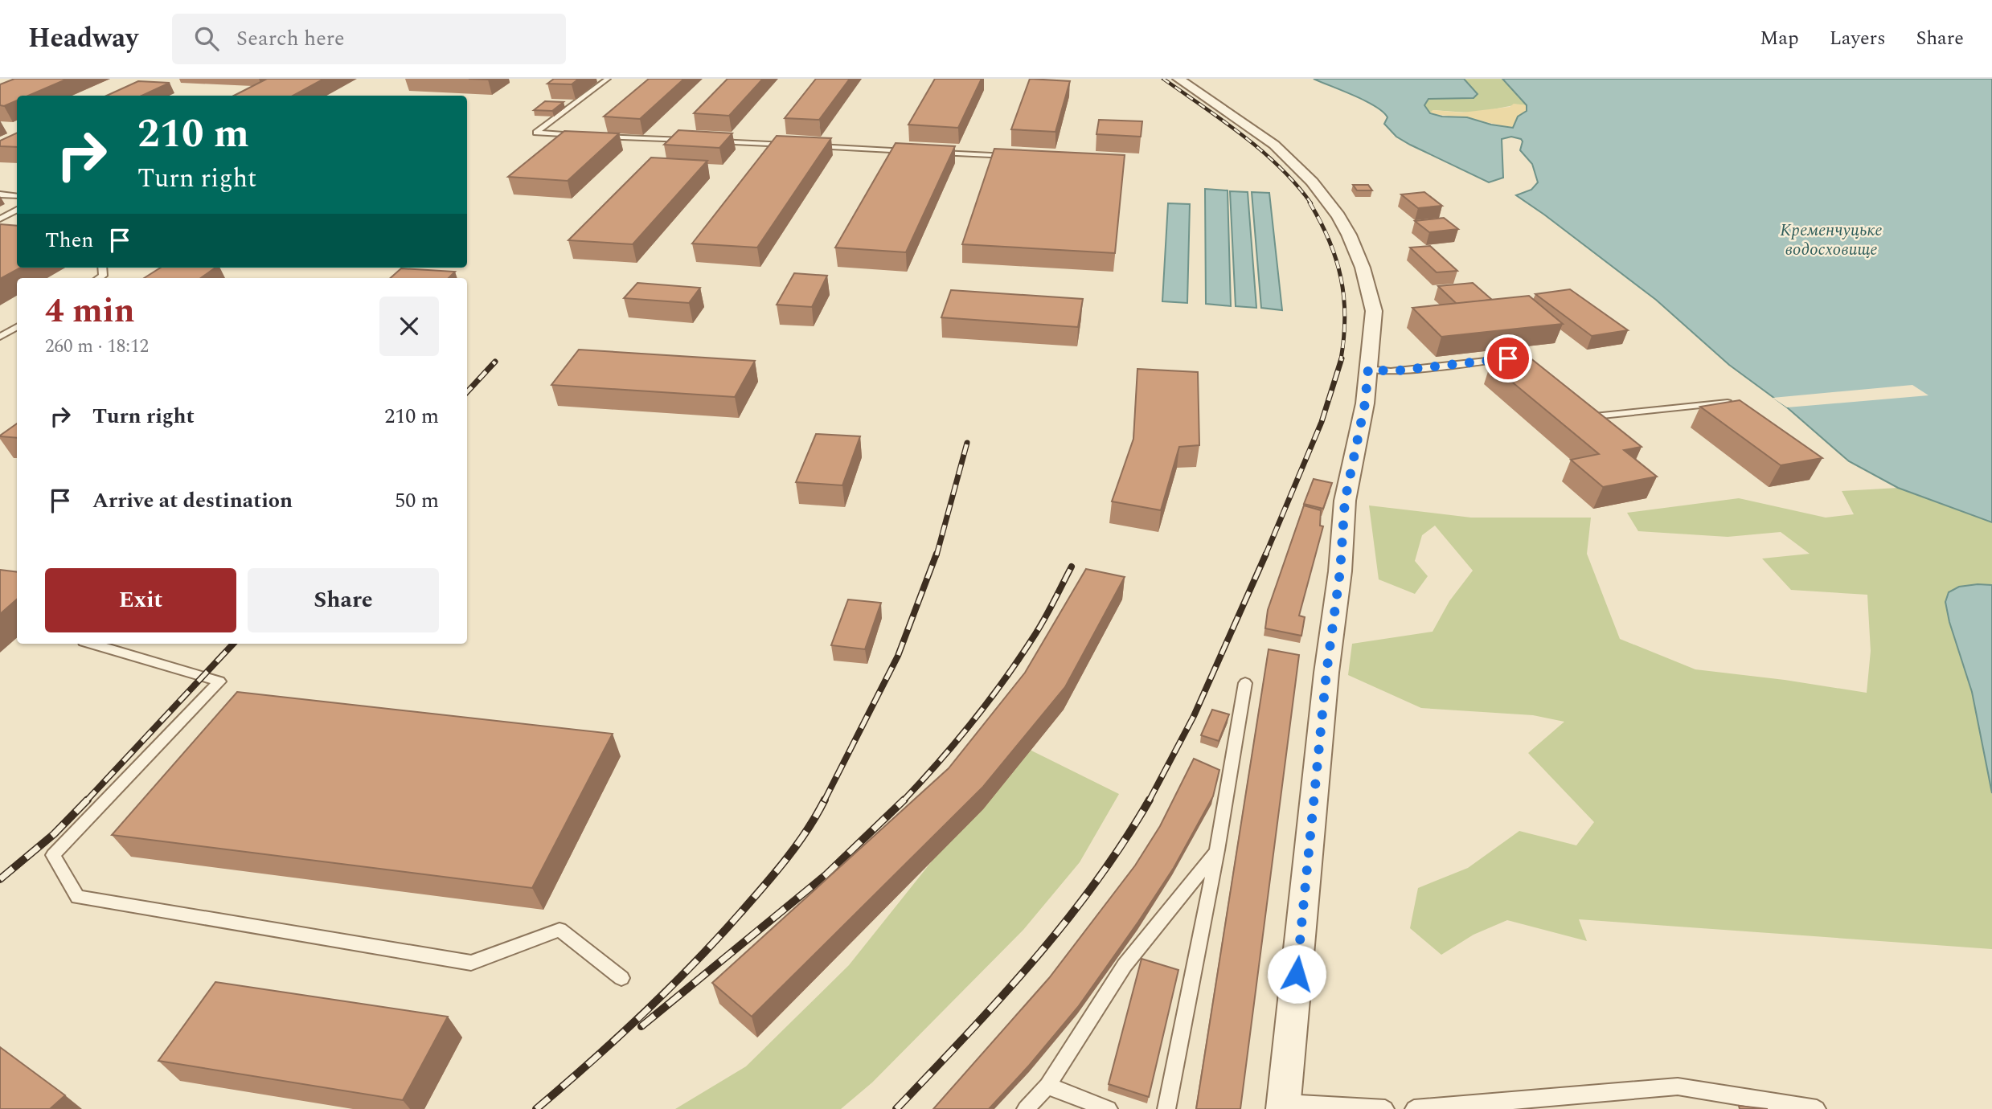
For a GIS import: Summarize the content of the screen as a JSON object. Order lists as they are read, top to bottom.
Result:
{
  "water": ["Кременчуцьке водосховище"],
  "page": {
    "header": "Headway",
    "search": "Search here",
    "nav": ["Map", "Layers", "Share"],
    "turn": ["210 m", "Turn right"],
    "then": "Then",
    "heading": ["4 min", "260 m · 18:12"],
    "list": [
      {
        "name": "Turn right",
        "value": "210 m"
      },
      {
        "name": "Arrive at destination",
        "value": "50 m"
      }
    ],
    "buttons": ["Exit", "Share"]
  }
}
